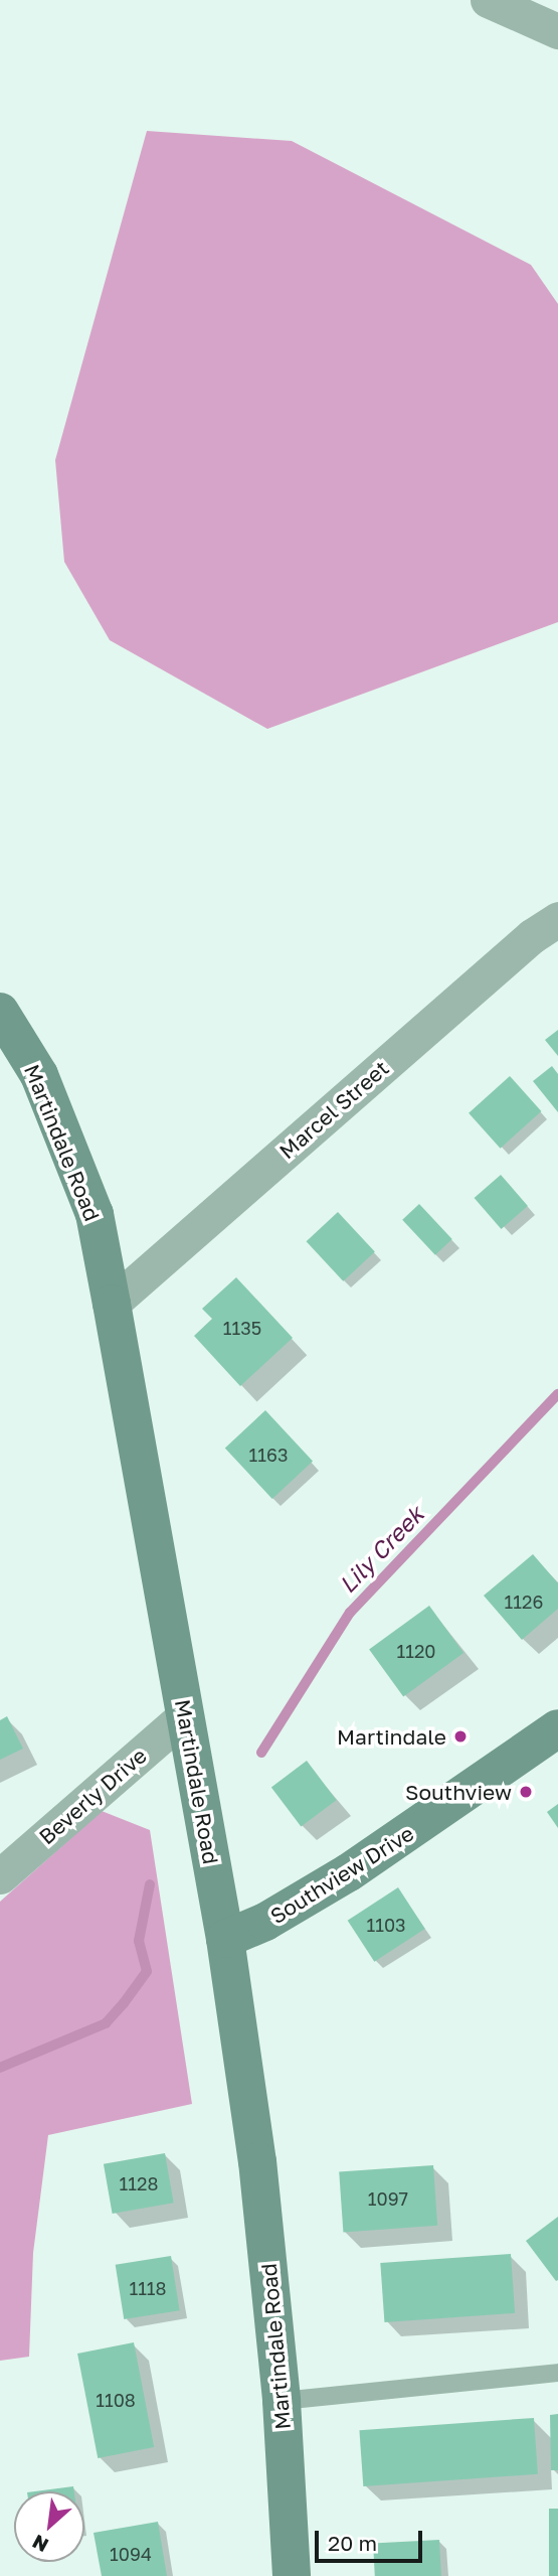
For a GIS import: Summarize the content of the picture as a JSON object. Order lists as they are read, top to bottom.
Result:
{
  "streets": {
    "street": [
      "Marcel Street",
      "Martindale Road",
      "Beverly Drive",
      "Southview Drive"
    ]
  },
  "crossings": [
    ["Marcel Street", "Martindale Road"],
    ["Martindale Road", "Beverly Drive"],
    ["Martindale Road", "Southview Drive"]
  ],
  "water": ["Lily Creek"],
  "places": ["Martindale", "Southview"],
  "house_numbers": [
    "1135",
    "1163",
    "1126",
    "1120",
    "1103",
    "1128",
    "1097",
    "1118",
    "1108",
    "1094"
  ],
  "scale_bar": "20 m",
  "north": "bottom left"
}
